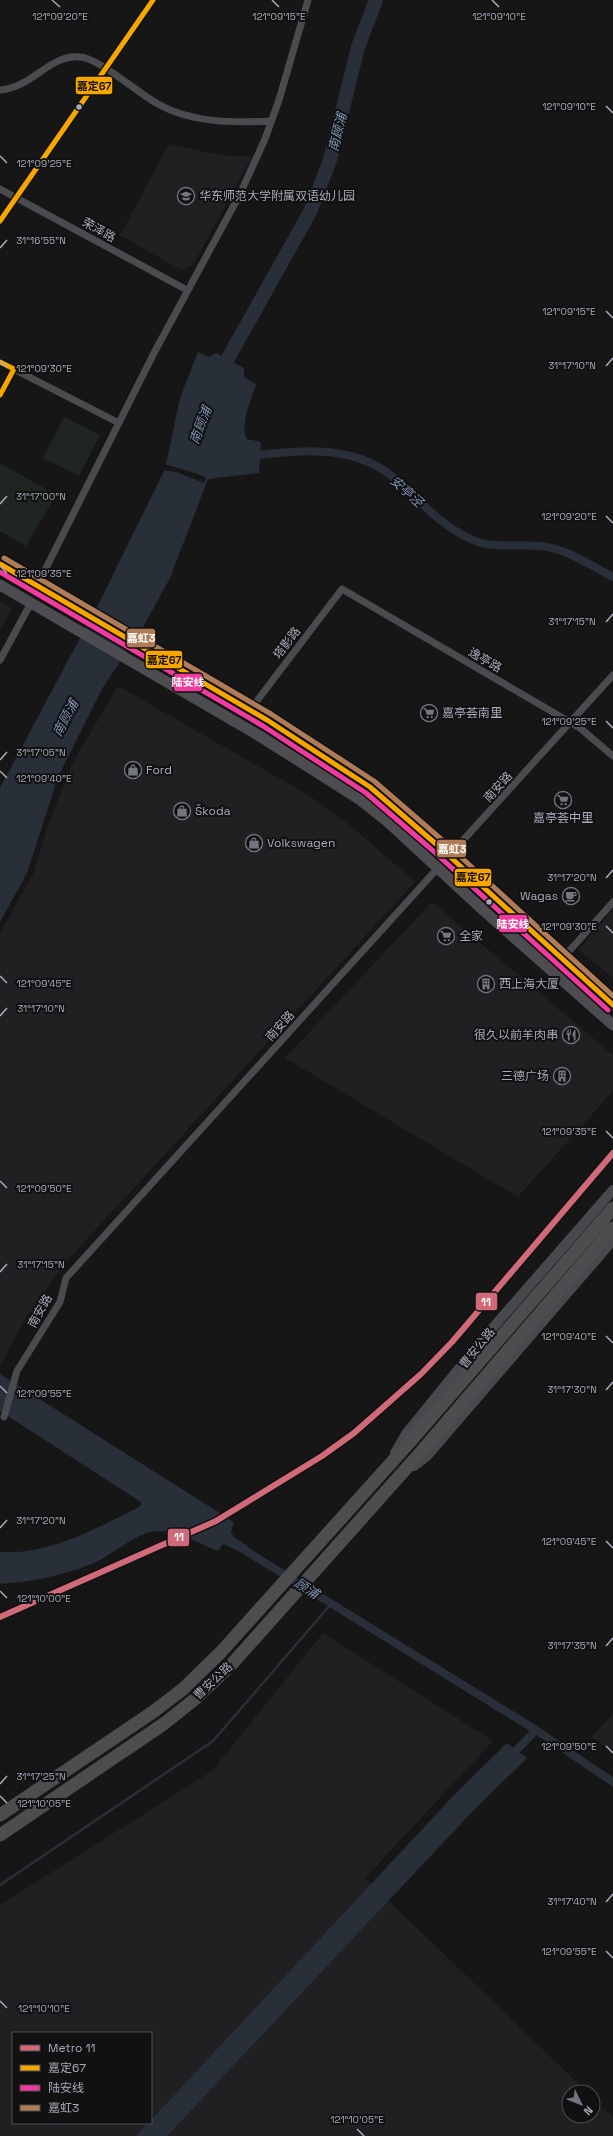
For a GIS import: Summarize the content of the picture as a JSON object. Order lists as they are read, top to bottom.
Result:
{
  "streets": {
    "highway": ["曹安公路"],
    "street": [
      "荣泽路",
      "塔影路",
      "逸亭路",
      "南安路"
    ]
  },
  "crossings": [
    ["塔影路", "逸亭路"],
    ["逸亭路", "南安路"]
  ],
  "water": ["南顾浦", "安亭泾", "顾浦"],
  "places": {
    "school or university": ["华东师范大学附属双语幼儿园"],
    "supermarket": ["嘉亭荟南里", "嘉亭荟中里", "全家"],
    "shop": ["Ford", "Škoda", "Volkswagen"],
    "cafe": ["Wagas"],
    "building": ["西上海大厦", "三德广场"],
    "restaurant": ["很久以前羊肉串"]
  },
  "lines": [
    "transit line 嘉定67",
    "transit line 嘉虹3",
    "transit line 陆安线",
    "metro line 11"
  ],
  "legend": [
    "Metro 11",
    "嘉定67",
    "陆安线",
    "嘉虹3"
  ],
  "north": "bottom right",
  "coordinates": [
    "121°09'15\"E",
    "121°09'20\"E",
    "121°09'10\"E",
    "121°09'25\"E",
    "31°16'55\"N",
    "31°17'10\"N",
    "121°09'30\"E",
    "31°17'00\"N",
    "121°09'35\"E",
    "31°17'15\"N",
    "31°17'05\"N",
    "121°09'40\"E",
    "31°17'20\"N",
    "121°09'45\"E",
    "121°09'50\"E",
    "31°17'30\"N",
    "121°09'55\"E",
    "121°10'00\"E",
    "31°17'35\"N",
    "31°17'25\"N",
    "121°10'05\"E",
    "31°17'40\"N",
    "121°10'10\"E"
  ]
}
